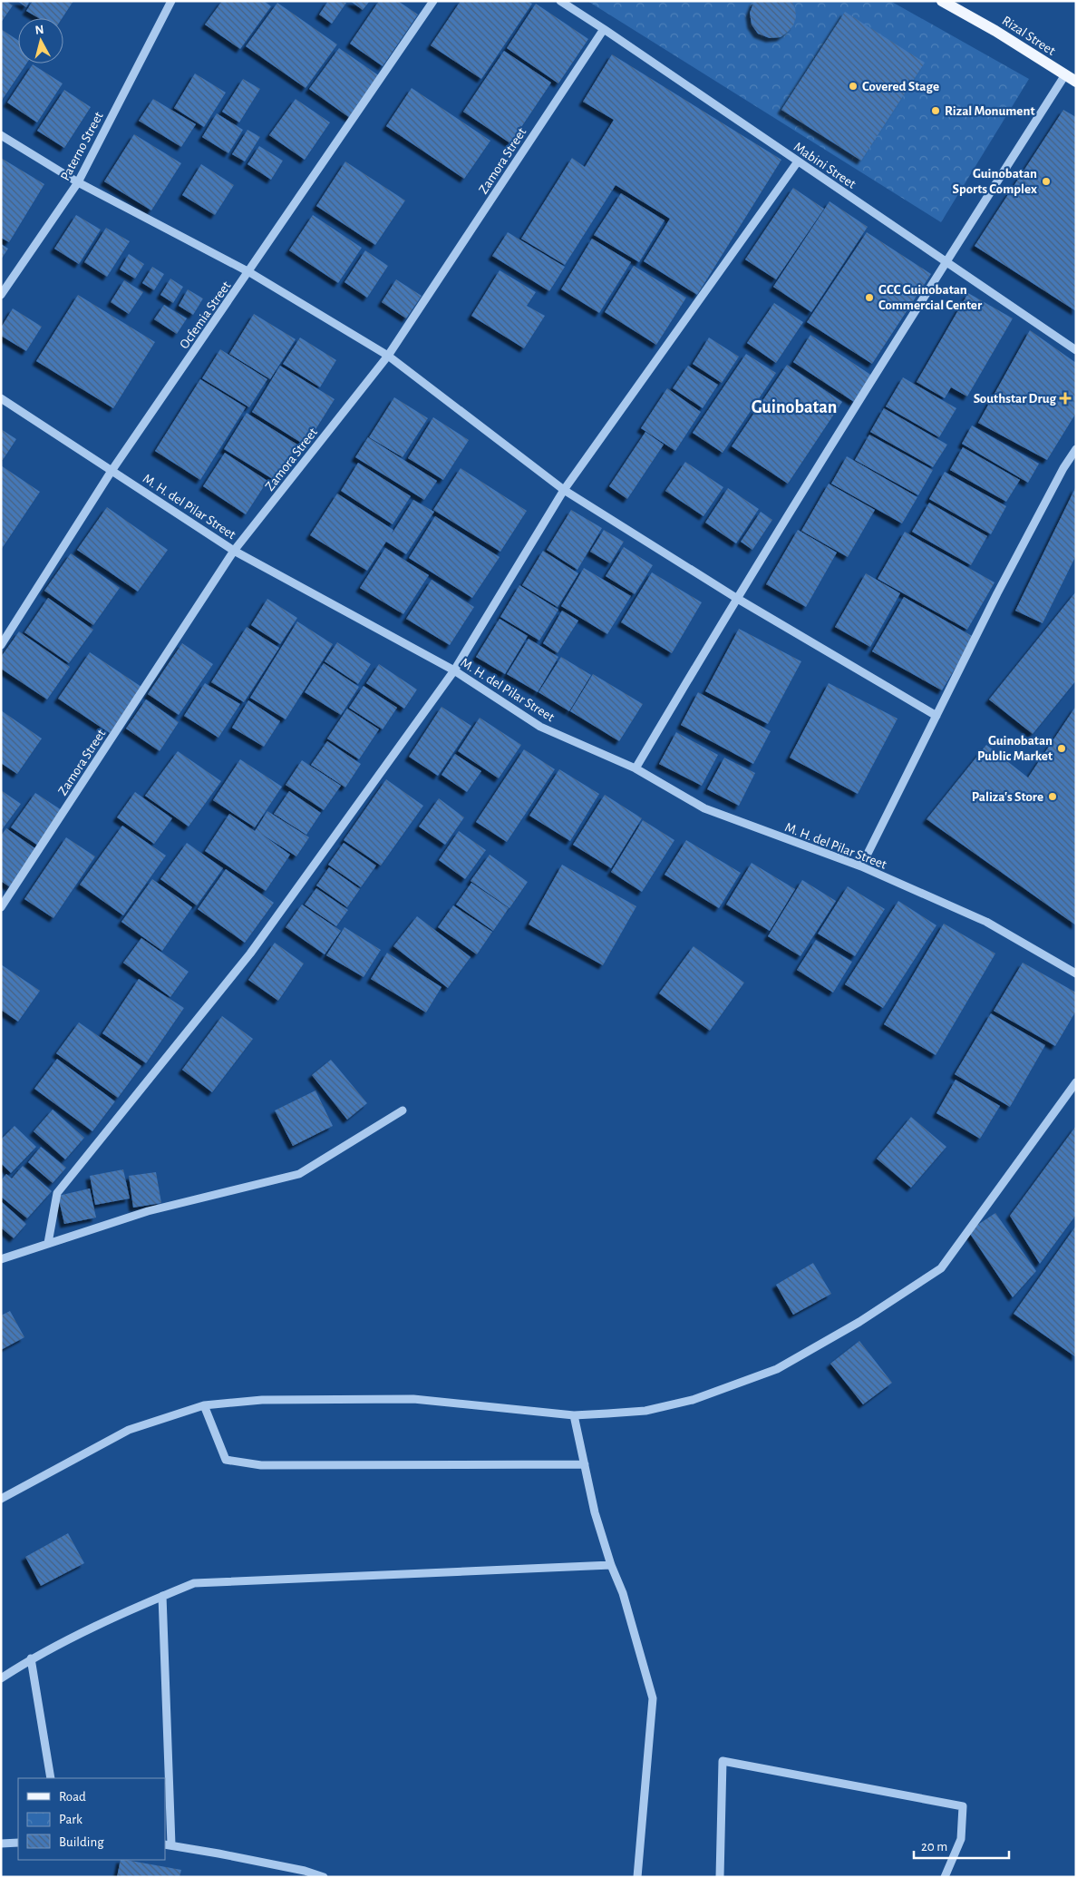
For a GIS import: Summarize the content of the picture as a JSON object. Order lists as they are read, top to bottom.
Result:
{
  "streets": {
    "main road": ["Rizal Street"],
    "street": [
      "Paterno Street",
      "Zamora Street",
      "Mabini Street",
      "Ocfemia Street",
      "M. H. del Pilar Street"
    ]
  },
  "crossings": [
    ["Zamora Street", "Mabini Street"],
    ["Zamora Street", "M. H. del Pilar Street"],
    ["Ocfemia Street", "M. H. del Pilar Street"]
  ],
  "districts": ["Guinobatan"],
  "places": {
    "other": [
      "Covered Stage",
      "Rizal Monument",
      "Guinobatan Sports Complex",
      "GCC Guinobatan Commercial Center",
      "Guinobatan Public Market",
      "Paliza's Store"
    ],
    "health": ["Southstar Drug"]
  },
  "legend": ["Road", "Park", "Building"],
  "scale_bar": "20 m",
  "north": "top"
}
